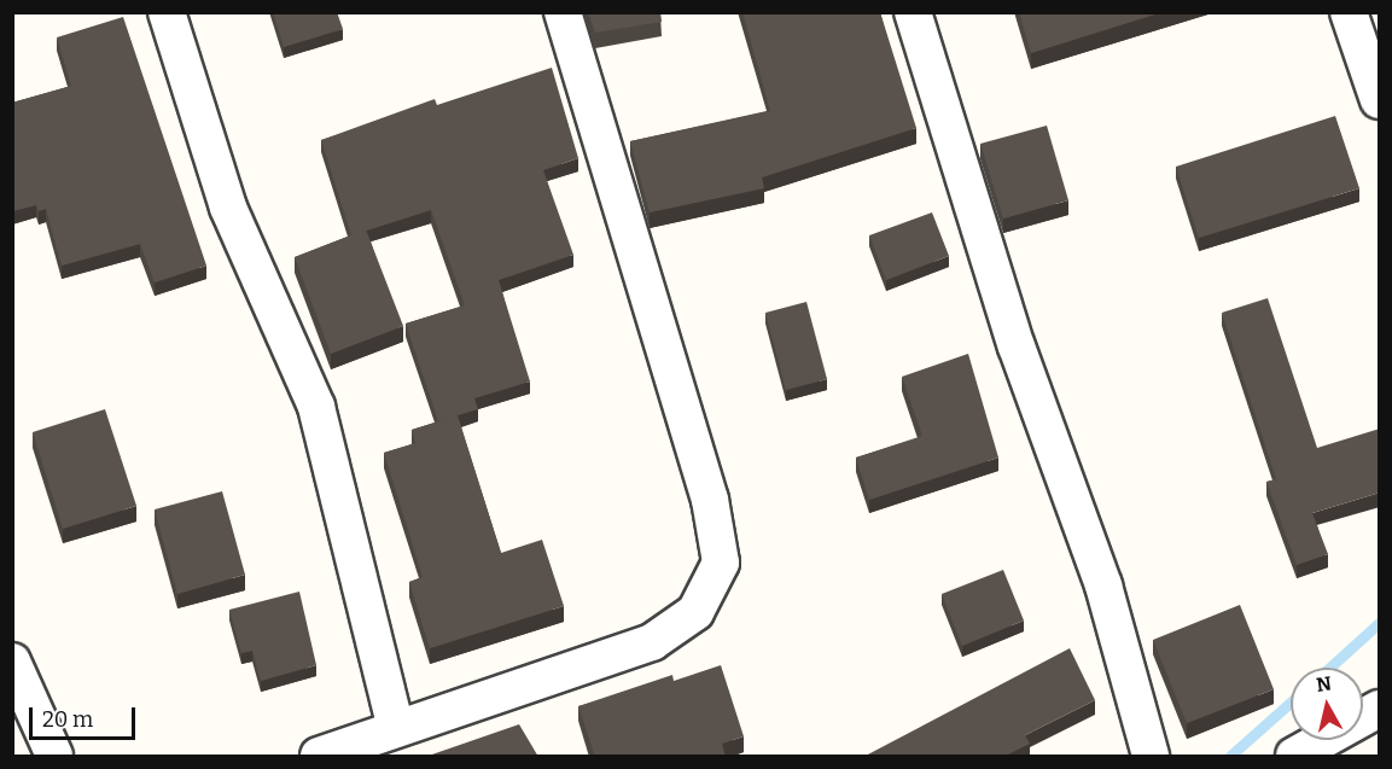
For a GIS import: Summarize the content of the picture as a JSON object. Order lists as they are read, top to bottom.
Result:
{
  "scale_bar": "20 m",
  "north": "top"
}
